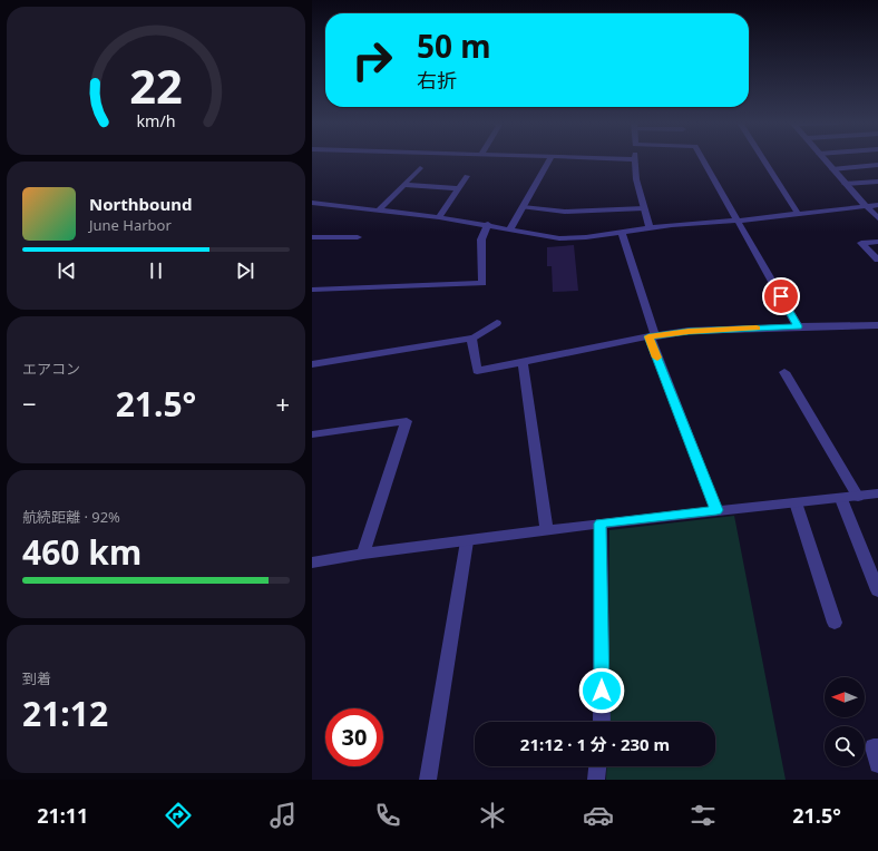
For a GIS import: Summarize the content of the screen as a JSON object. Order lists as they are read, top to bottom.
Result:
{
  "north": "left",
  "page": {
    "turn": ["50 m", "右折"],
    "song": ["Northbound", "June Harbor"],
    "tile": [
      "エアコン",
      ["航続距離 · 92%", "460 km"],
      ["到着", "21:12"]
    ],
    "heat": ["−", "21.5°", "+"],
    "limit": "30",
    "trip": "21:12 · 1 分 · 230 m",
    "tabs": ["21:11", "21.5°"],
    "gauge": ["22", "km/h"]
  }
}
